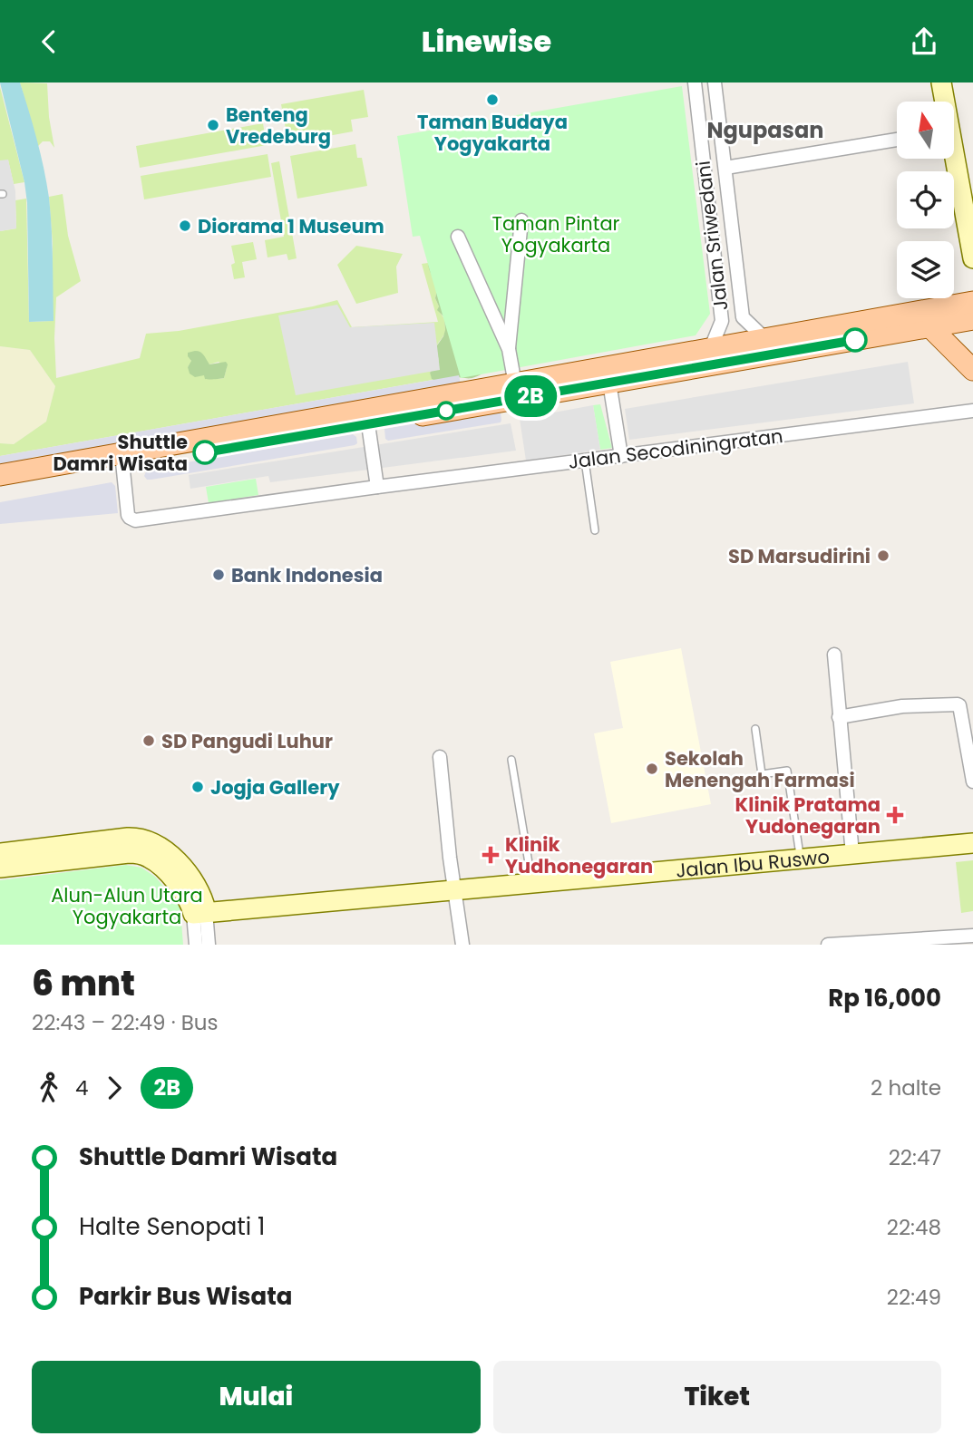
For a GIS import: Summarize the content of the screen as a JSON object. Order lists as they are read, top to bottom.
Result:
{
  "streets": {
    "street": ["Jalan Sriwedani", "Jalan Secodiningratan", "Jalan Ibu Ruswo"]
  },
  "districts": ["Ngupasan"],
  "parks": ["Taman Pintar Yogyakarta", "Alun-Alun Utara Yogyakarta"],
  "places": {
    "other": [
      "Taman Budaya Yogyakarta",
      "Benteng Vredeburg",
      "Diorama 1 Museum",
      "Shuttle Damri Wisata",
      "SD Marsudirini",
      "Bank Indonesia",
      "SD Pangudi Luhur",
      "Sekolah Menengah Farmasi",
      "Jogja Gallery"
    ],
    "health": ["Klinik Pratama Yudonegaran", "Klinik Yudhonegaran"]
  },
  "lines": ["bus line 2B"],
  "north": "top",
  "page": {
    "header": "Linewise",
    "on_map": "2B",
    "heading": ["6 mnt", "22:43 – 22:49 · Bus", "Rp 16,000"],
    "legs": ["4", "2B", "2 halte"],
    "list": [
      {
        "name": "Shuttle Damri Wisata",
        "value": "22:47"
      },
      {
        "name": "Halte Senopati 1",
        "value": "22:48"
      },
      {
        "name": "Parkir Bus Wisata",
        "value": "22:49"
      }
    ],
    "buttons": ["Mulai", "Tiket"]
  }
}
